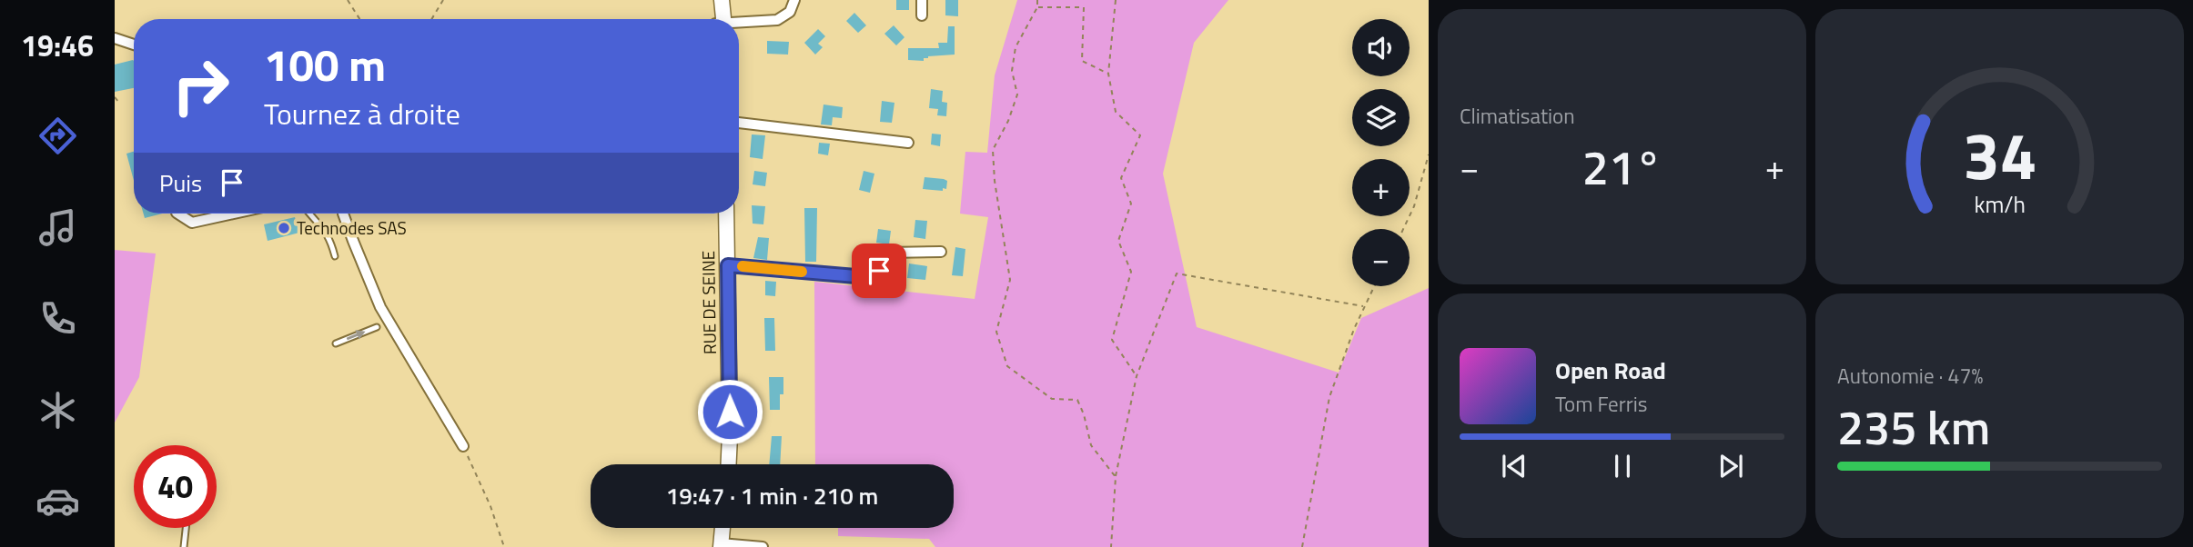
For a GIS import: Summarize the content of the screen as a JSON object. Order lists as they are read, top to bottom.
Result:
{
  "streets": {
    "street": ["RUE DE SEINE"]
  },
  "places": ["Technodes SAS"],
  "page": {
    "tabs": "19:46",
    "tile": [
      "Climatisation",
      ["Autonomie · 47%", "235 km"]
    ],
    "map_buttons": ["+", "−"],
    "turn": ["100 m", "Tournez à droite"],
    "heat": ["−", "21°", "+"],
    "then": "Puis",
    "song": ["Open Road", "Tom Ferris"],
    "limit": "40",
    "trip": "19:47 · 1 min · 210 m",
    "gauge": ["34", "km/h"]
  }
}
